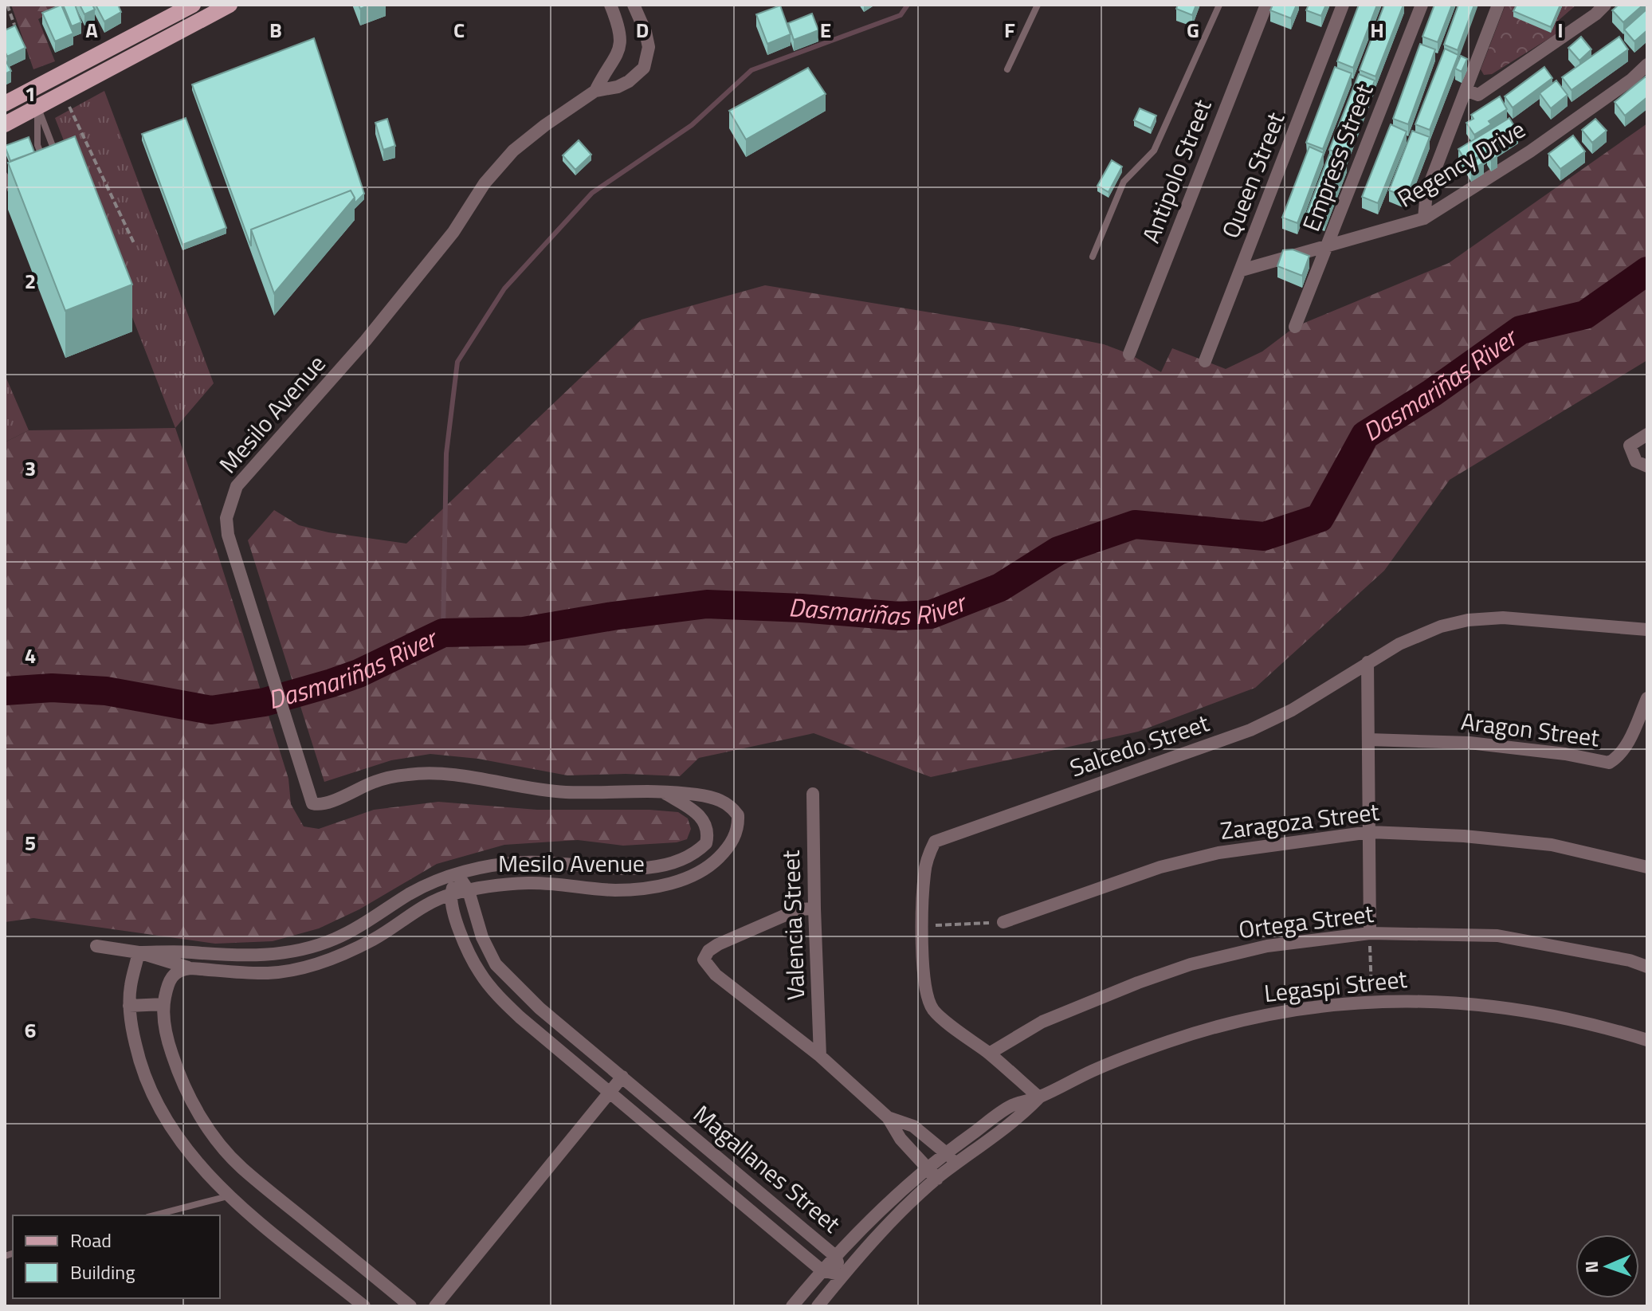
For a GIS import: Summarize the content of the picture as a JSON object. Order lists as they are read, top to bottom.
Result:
{
  "streets": {
    "street": [
      "Empress Street",
      "Regency Drive",
      "Antipolo Street",
      "Queen Street",
      "Mesilo Avenue",
      "Aragon Street",
      "Salcedo Street",
      "Zaragoza Street",
      "Ortega Street",
      "Valencia Street",
      "Legaspi Street",
      "Magallanes Street"
    ]
  },
  "crossings": [
    ["Empress Street", "Regency Drive"],
    ["Regency Drive", "Queen Street"],
    ["Mesilo Avenue", "Magallanes Street"],
    ["Salcedo Street", "Ortega Street"],
    ["Salcedo Street", "Legaspi Street"],
    ["Legaspi Street", "Magallanes Street"]
  ],
  "water": ["Dasmariñas River"],
  "legend": ["Road", "Building"],
  "north": "left",
  "grid": {
    "columns": [
      "A",
      "B",
      "C",
      "D",
      "E",
      "F",
      "G",
      "H",
      "I"
    ],
    "rows": [
      "1",
      "2",
      "3",
      "4",
      "5",
      "6"
    ]
  }
}
